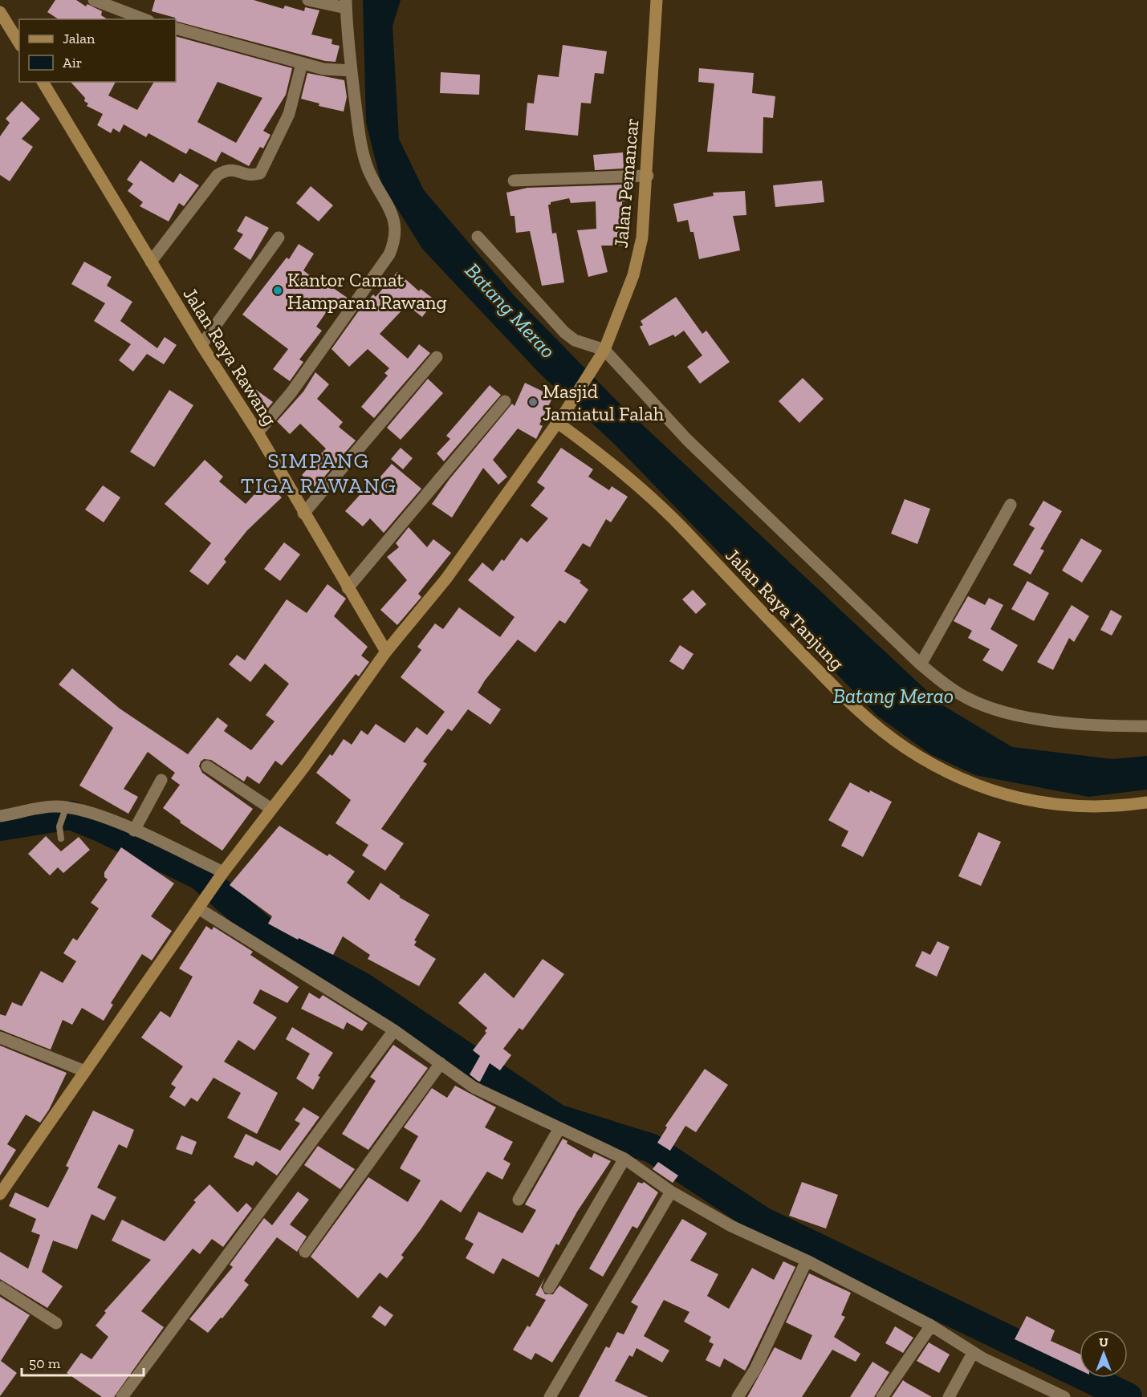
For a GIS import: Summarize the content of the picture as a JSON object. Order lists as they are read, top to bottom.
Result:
{
  "streets": {
    "main road": ["Jalan Pemancar", "Jalan Raya Rawang", "Jalan Raya Tanjung"]
  },
  "crossings": [
    ["Jalan Pemancar", "Jalan Raya Rawang"],
    ["Jalan Pemancar", "Jalan Raya Tanjung"]
  ],
  "districts": ["SIMPANG TIGA RAWANG"],
  "water": ["Batang Merao"],
  "places": ["Kantor Camat Hamparan Rawang", "Masjid Jamiatul Falah"],
  "legend": ["Jalan", "Air"],
  "scale_bar": "50 m",
  "north": "top"
}
